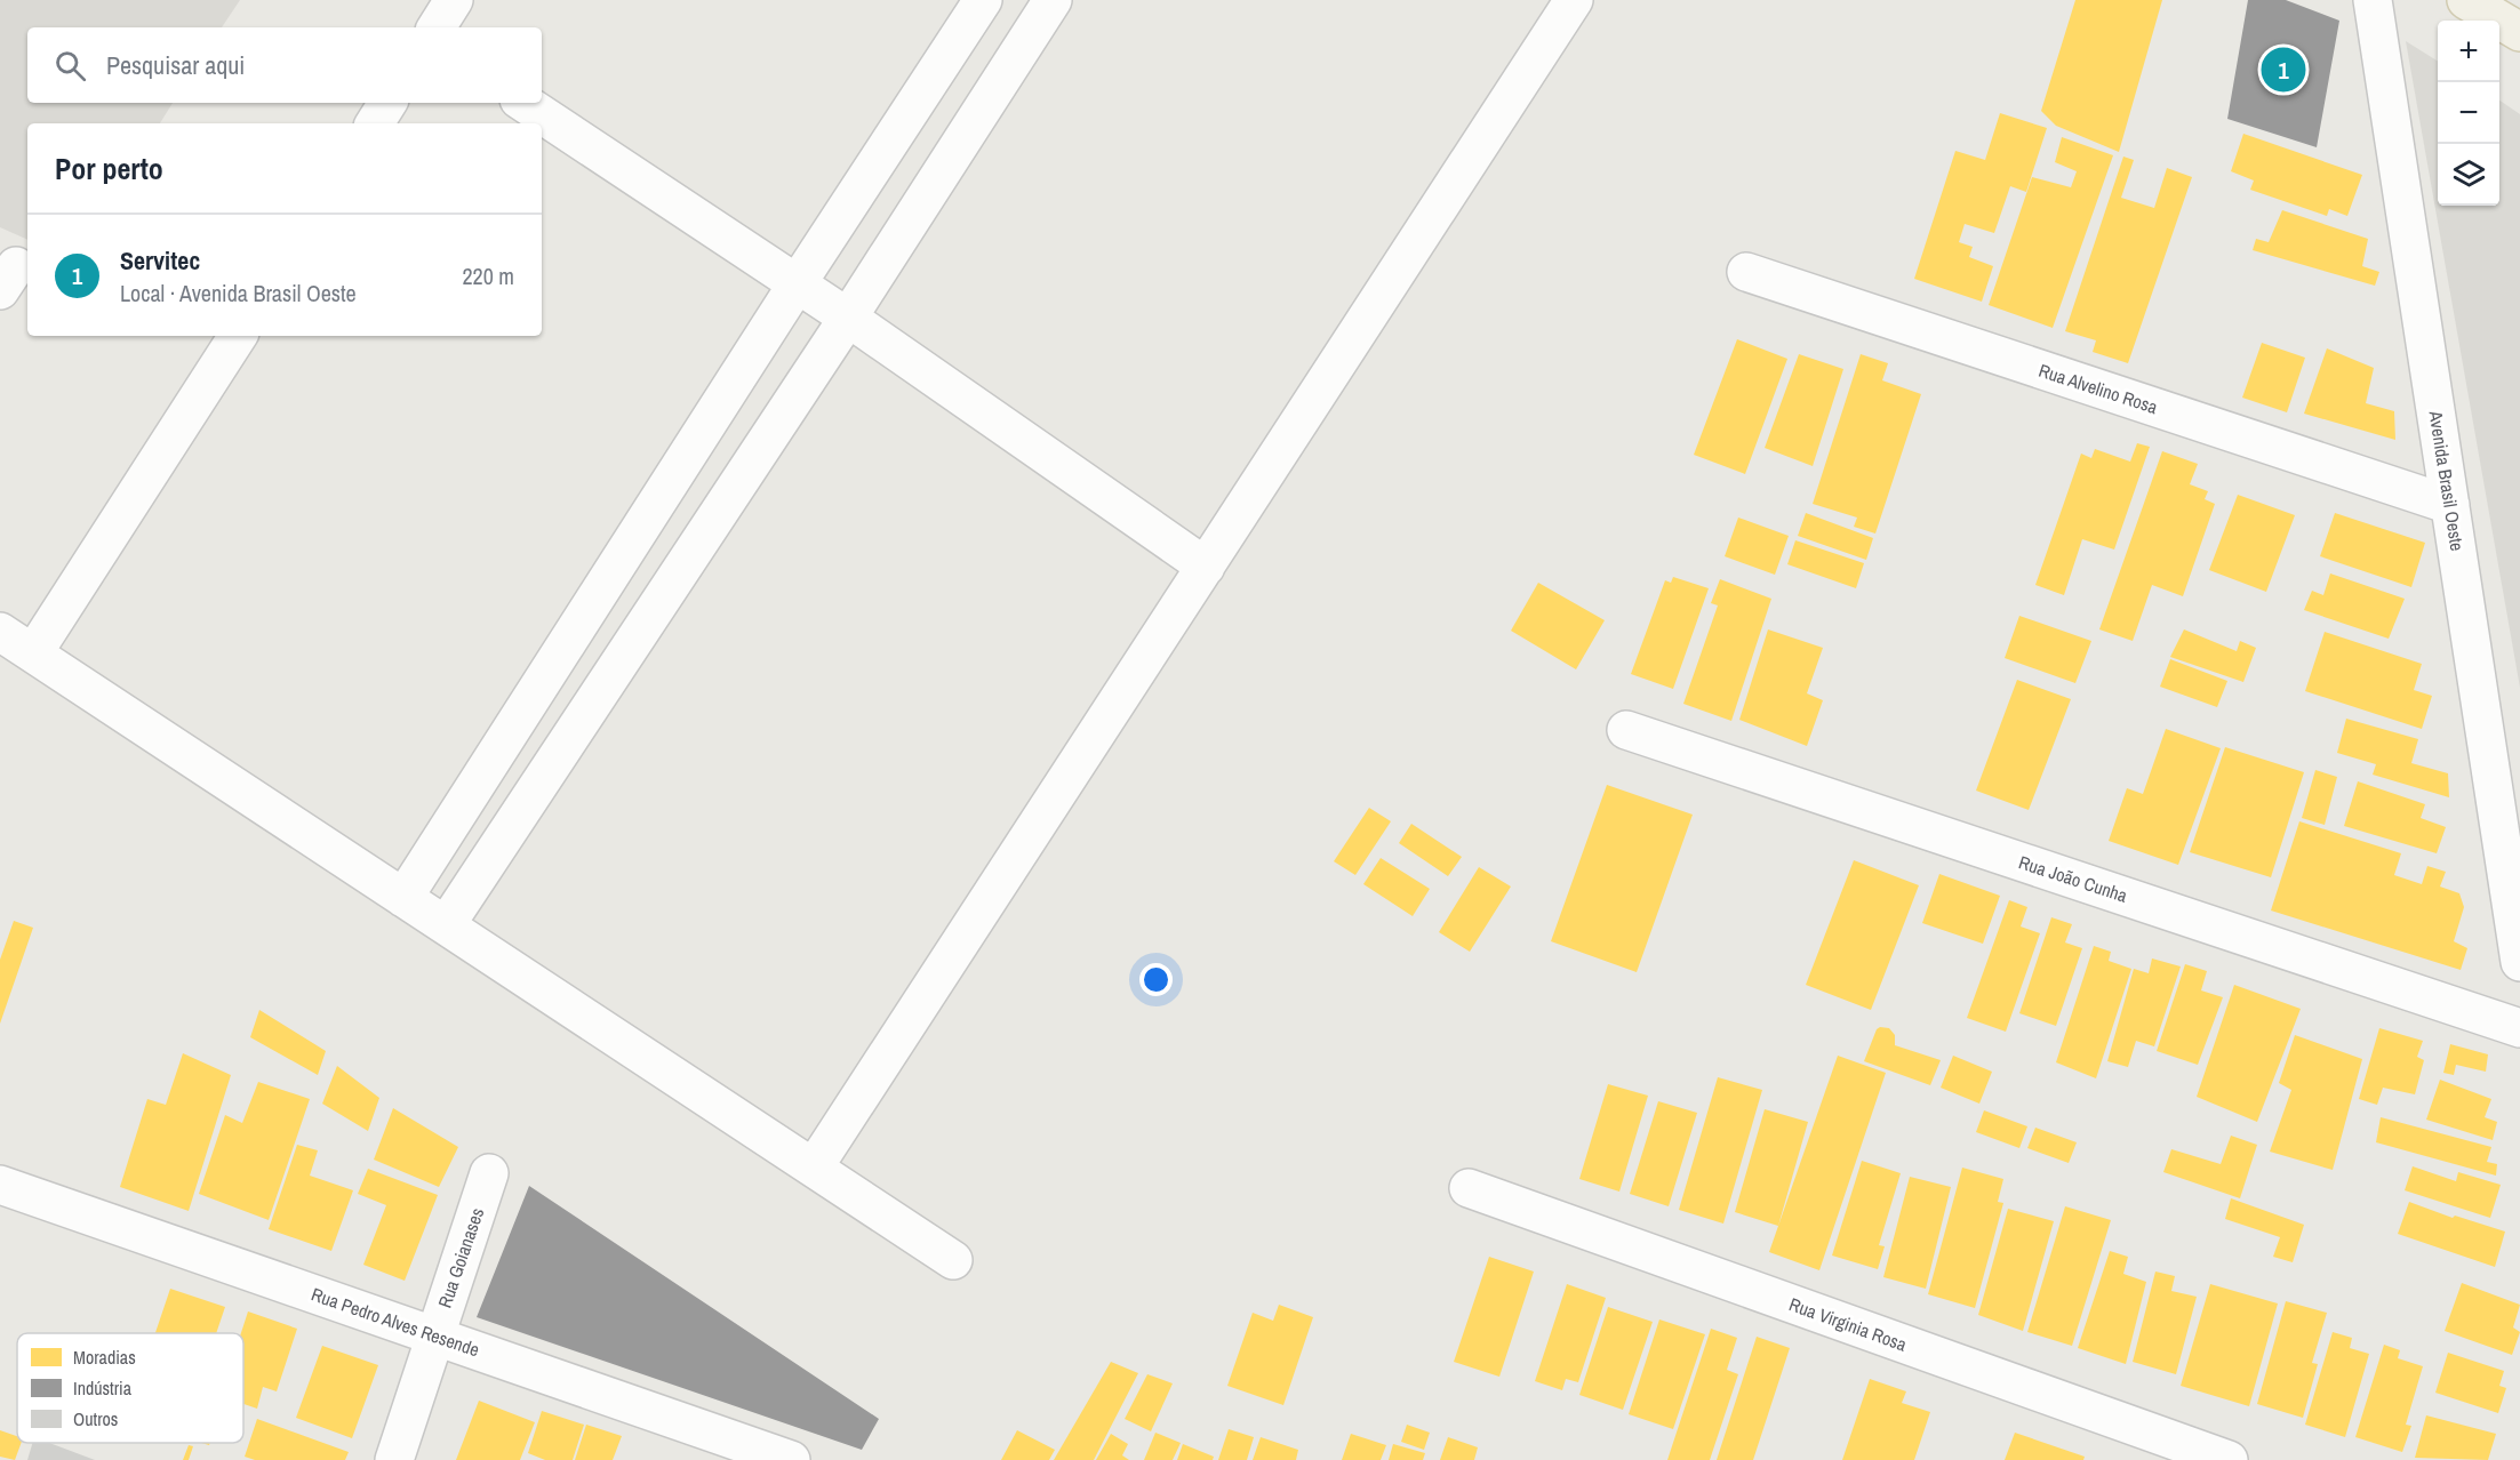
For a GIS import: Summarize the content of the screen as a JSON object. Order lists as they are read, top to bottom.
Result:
{
  "streets": {
    "street": [
      "Rua Alvelino Rosa",
      "Avenida Brasil Oeste",
      "Rua João Cunha",
      "Rua Goianases",
      "Rua Pedro Alves Resende",
      "Rua Virginia Rosa"
    ]
  },
  "crossings": [
    ["Rua Alvelino Rosa", "Avenida Brasil Oeste"],
    ["Rua Goianases", "Rua Pedro Alves Resende"]
  ],
  "legend": ["Moradias", "Indústria", "Outros"],
  "page": {
    "map_buttons": ["+", "−"],
    "search": "Pesquisar aqui",
    "pins": "1",
    "heading": "Por perto",
    "list": [
      {
        "mark": "1",
        "name": "Servitec",
        "note": "Local · Avenida Brasil Oeste",
        "value": "220 m"
      }
    ]
  }
}
